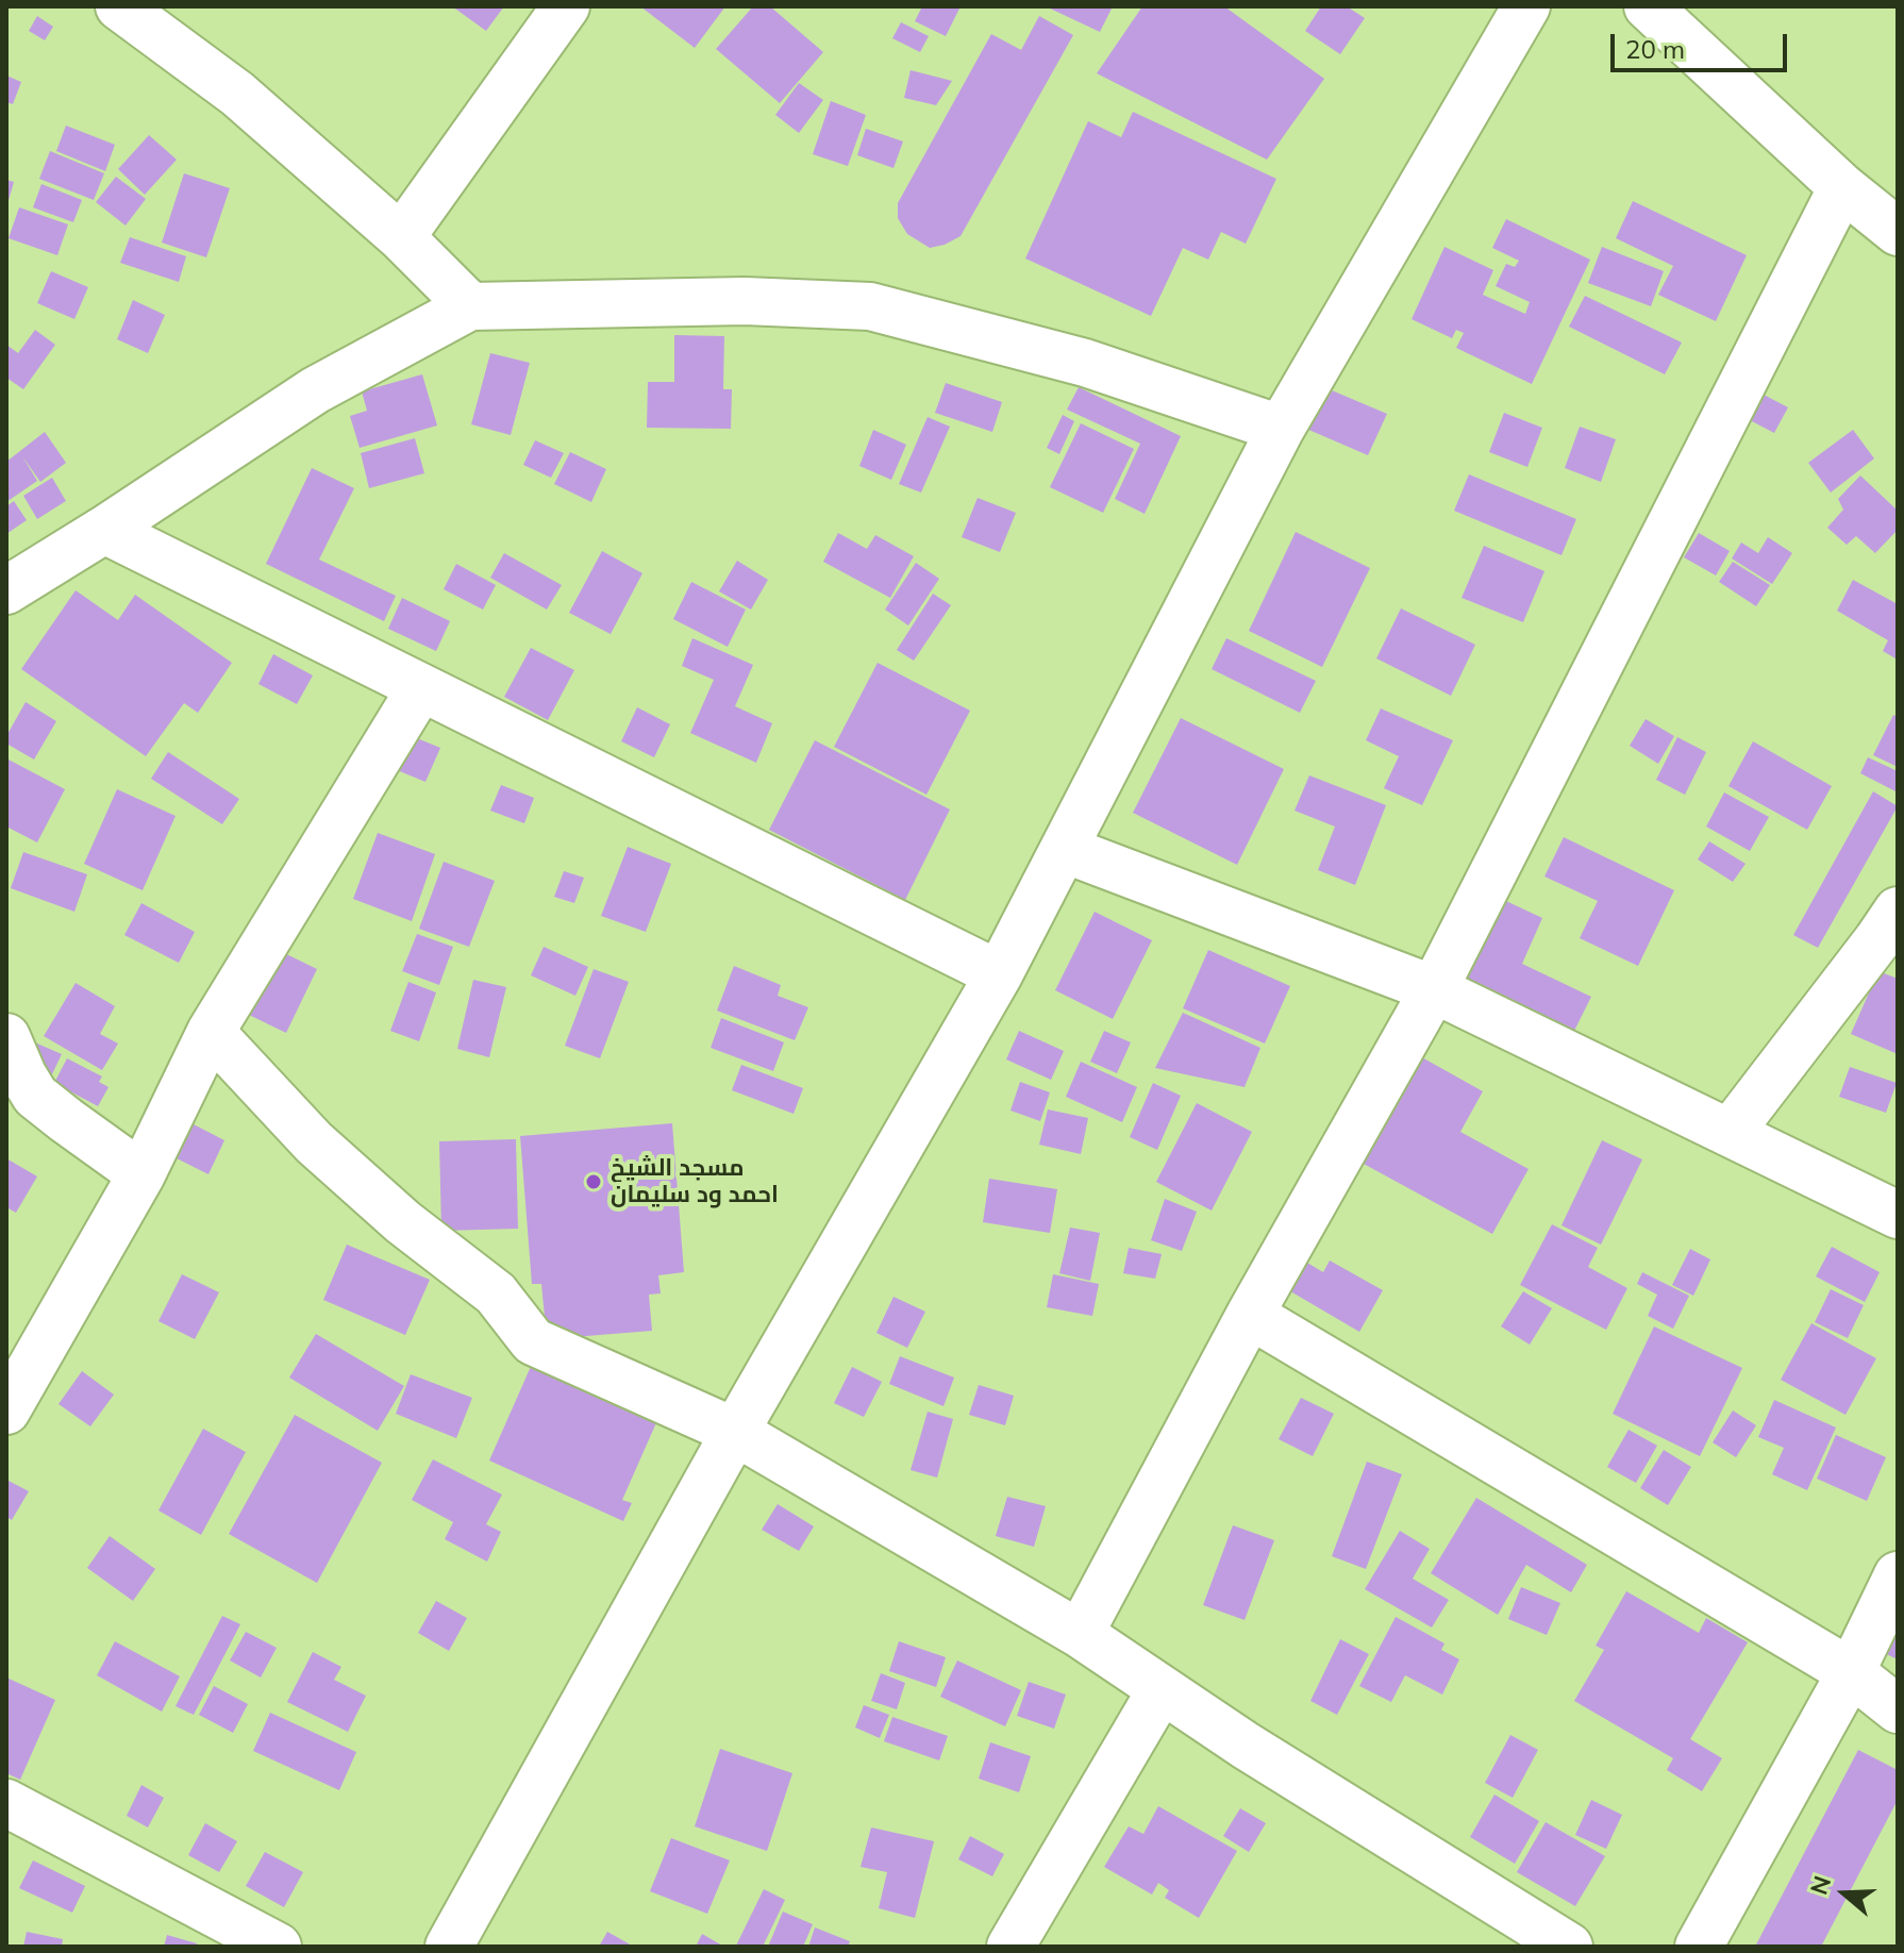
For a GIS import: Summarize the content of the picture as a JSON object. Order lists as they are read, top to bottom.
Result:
{
  "places": ["مسجد الشيخ احمد ود سليمان"],
  "scale_bar": "20 m",
  "north": "left"
}
